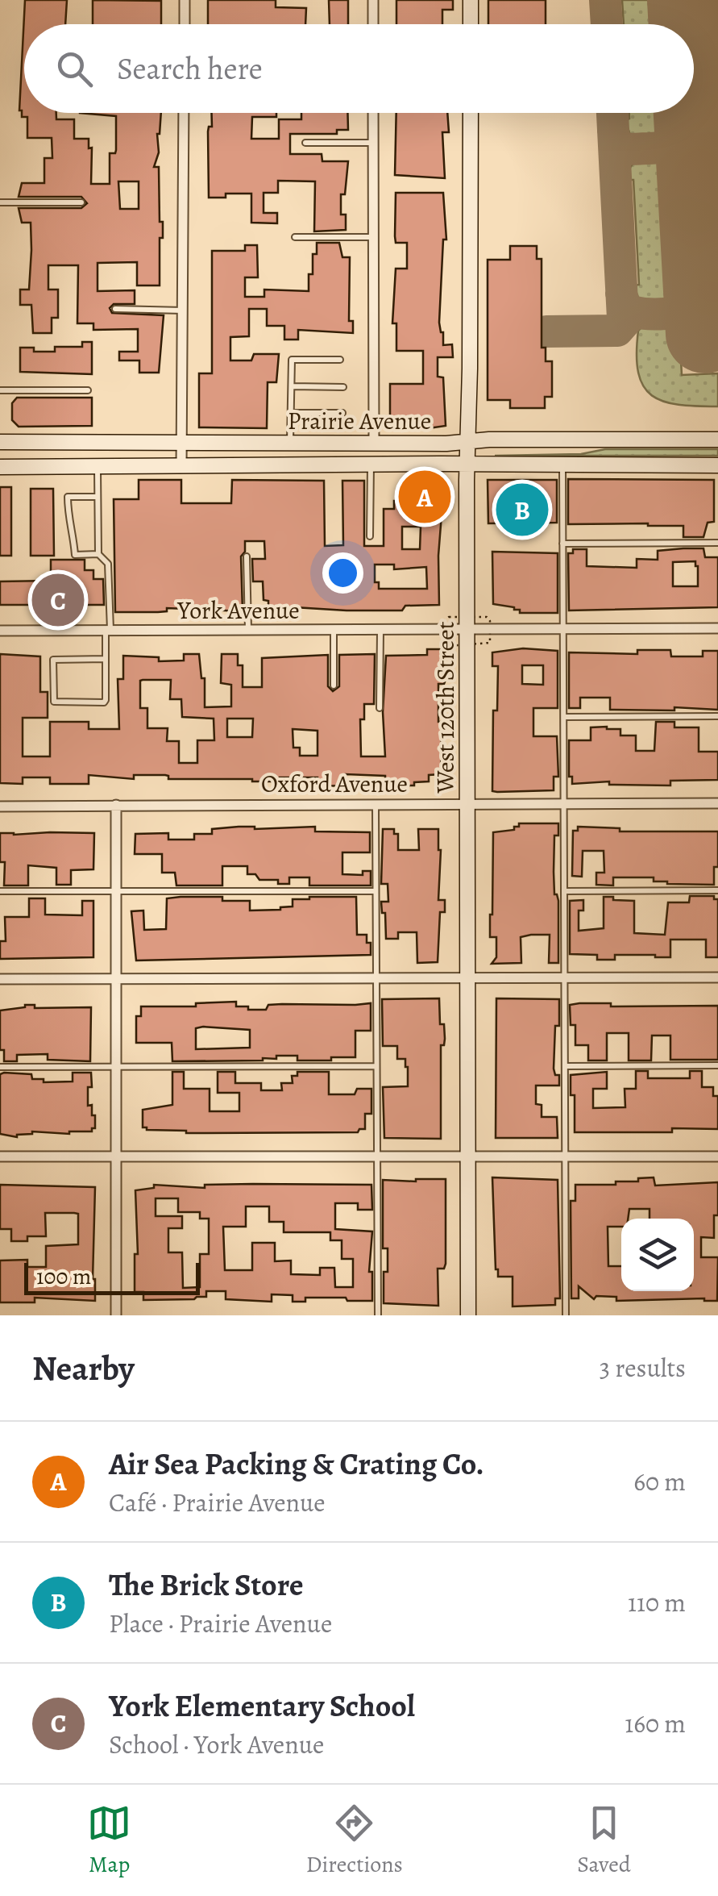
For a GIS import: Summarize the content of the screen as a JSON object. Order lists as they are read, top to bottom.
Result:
{
  "streets": {
    "main road": ["Prairie Avenue", "West 120th Street"],
    "street": ["York Avenue", "Oxford Avenue"]
  },
  "crossings": [
    ["Prairie Avenue", "West 120th Street"],
    ["York Avenue", "West 120th Street"],
    ["West 120th Street", "Oxford Avenue"]
  ],
  "scale_bar": "100 m",
  "page": {
    "search": "Search here",
    "pins": ["A", "B", "C"],
    "scale": "100 m",
    "heading": ["Nearby", "3 results"],
    "list": [
      {
        "mark": "A",
        "name": "Air Sea Packing & Crating Co.",
        "note": "Café · Prairie Avenue",
        "value": "60 m"
      },
      {
        "mark": "B",
        "name": "The Brick Store",
        "note": "Place · Prairie Avenue",
        "value": "110 m"
      },
      {
        "mark": "C",
        "name": "York Elementary School",
        "note": "School · York Avenue",
        "value": "160 m"
      }
    ],
    "nav": ["Map", "Directions", "Saved"]
  }
}
